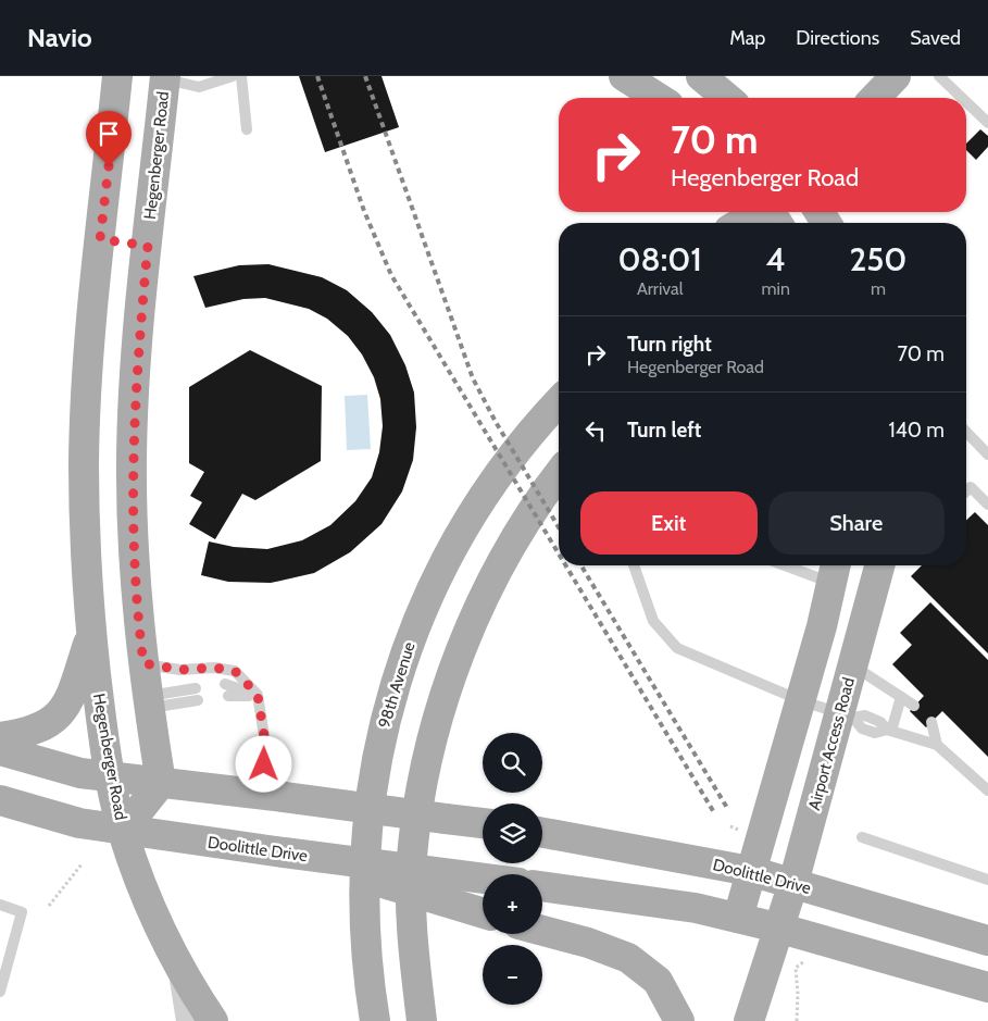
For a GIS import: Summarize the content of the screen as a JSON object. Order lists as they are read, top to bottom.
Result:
{
  "streets": {
    "main road": [
      "Hegenberger Road",
      "98th Avenue",
      "Airport Access Road",
      "Doolittle Drive"
    ]
  },
  "crossings": [
    ["Hegenberger Road", "Doolittle Drive"],
    ["Airport Access Road", "Doolittle Drive"]
  ],
  "page": {
    "header": "Navio",
    "nav": ["Map", "Directions", "Saved"],
    "turn": ["70 m", "Hegenberger Road"],
    "eta": [
      "08:01",
      "Arrival",
      "4",
      "min",
      "250",
      "m"
    ],
    "list": [
      {
        "name": "Turn right",
        "note": "Hegenberger Road",
        "value": "70 m"
      },
      {
        "name": "Turn left",
        "value": "140 m"
      }
    ],
    "buttons": ["Exit", "Share"],
    "map_buttons": ["+", "−"]
  }
}
